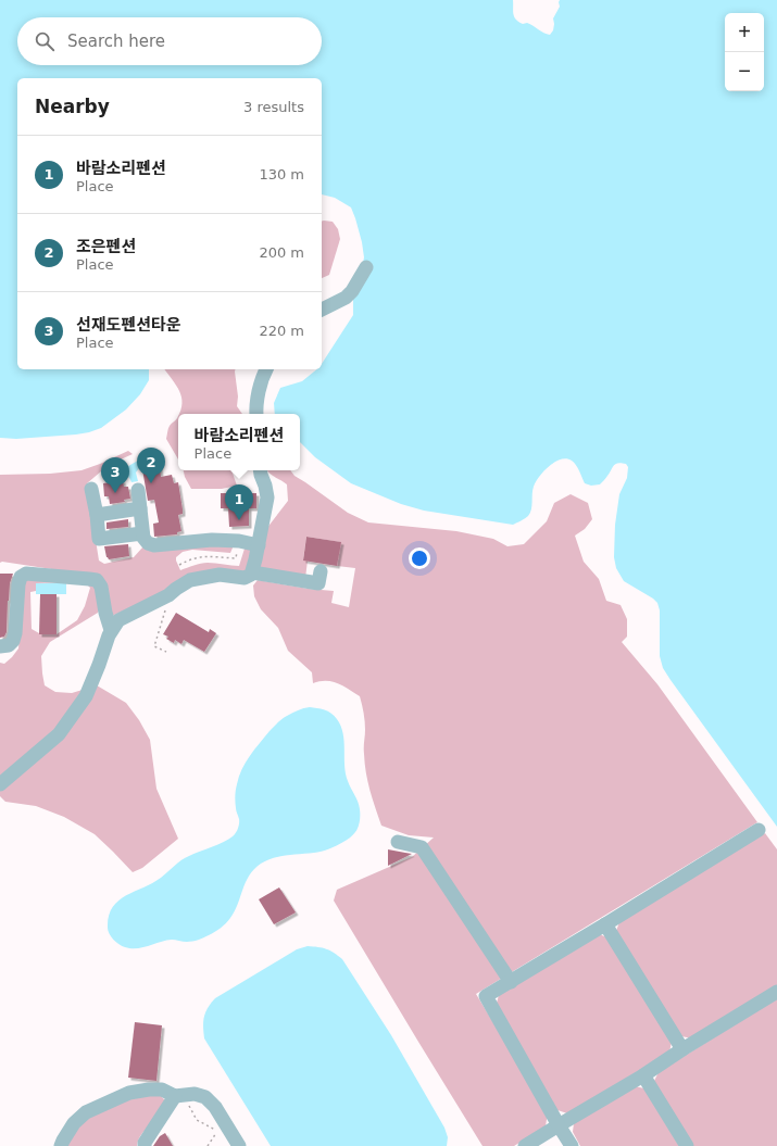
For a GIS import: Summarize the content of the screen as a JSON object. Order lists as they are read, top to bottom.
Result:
{
  "page": {
    "map_buttons": ["+", "−"],
    "search": "Search here",
    "heading": ["Nearby", "3 results"],
    "list": [
      {
        "mark": "1",
        "name": "바람소리펜션",
        "note": "Place",
        "value": "130 m"
      },
      {
        "mark": "2",
        "name": "조은펜션",
        "note": "Place",
        "value": "200 m"
      },
      {
        "mark": "3",
        "name": "선재도펜션타운",
        "note": "Place",
        "value": "220 m"
      }
    ],
    "popup": ["바람소리펜션", "Place"],
    "pins": ["2", "3", "1"]
  }
}
